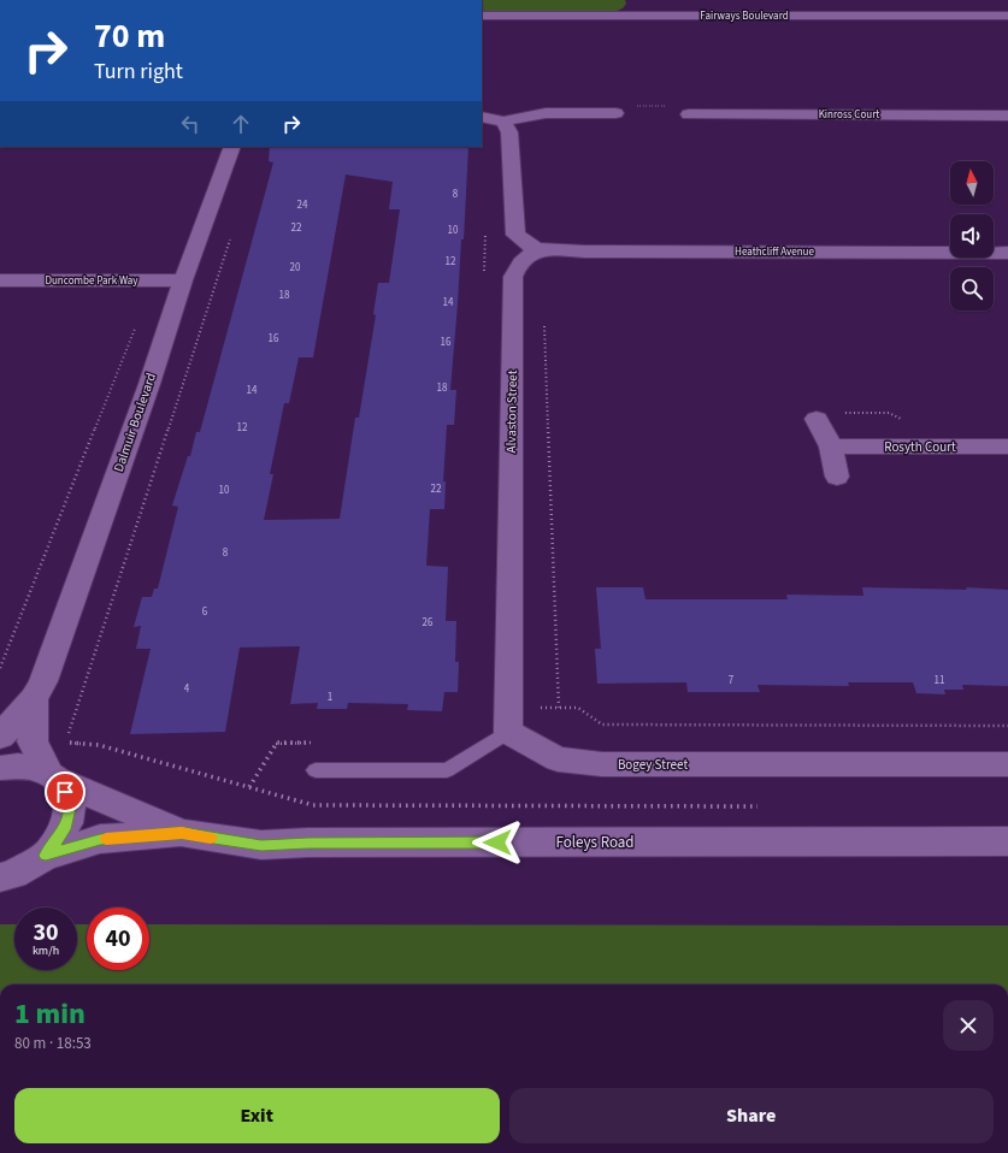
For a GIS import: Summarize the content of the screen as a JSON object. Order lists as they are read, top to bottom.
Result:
{
  "streets": {
    "street": [
      "Fairways Boulevard",
      "Kinross Court",
      "Heathcliff Avenue",
      "Duncombe Park Way",
      "Alvaston Street",
      "Dalmuir Boulevard",
      "Rosyth Court",
      "Bogey Street",
      "Foleys Road"
    ]
  },
  "crossings": [
    ["Heathcliff Avenue", "Alvaston Street"],
    ["Duncombe Park Way", "Dalmuir Boulevard"],
    ["Alvaston Street", "Bogey Street"],
    ["Dalmuir Boulevard", "Foleys Road"]
  ],
  "house_numbers": [
    "8",
    "24",
    "22",
    "10",
    "12",
    "20",
    "18",
    "14",
    "16",
    "16",
    "18",
    "14",
    "12",
    "22",
    "10",
    "8",
    "6",
    "26",
    "7",
    "11",
    "4",
    "1"
  ],
  "north": "top",
  "page": {
    "turn": ["70 m", "Turn right"],
    "speed": "30 km/h",
    "limit": "40",
    "heading": ["1 min", "80 m · 18:53"],
    "buttons": ["Exit", "Share"]
  }
}
